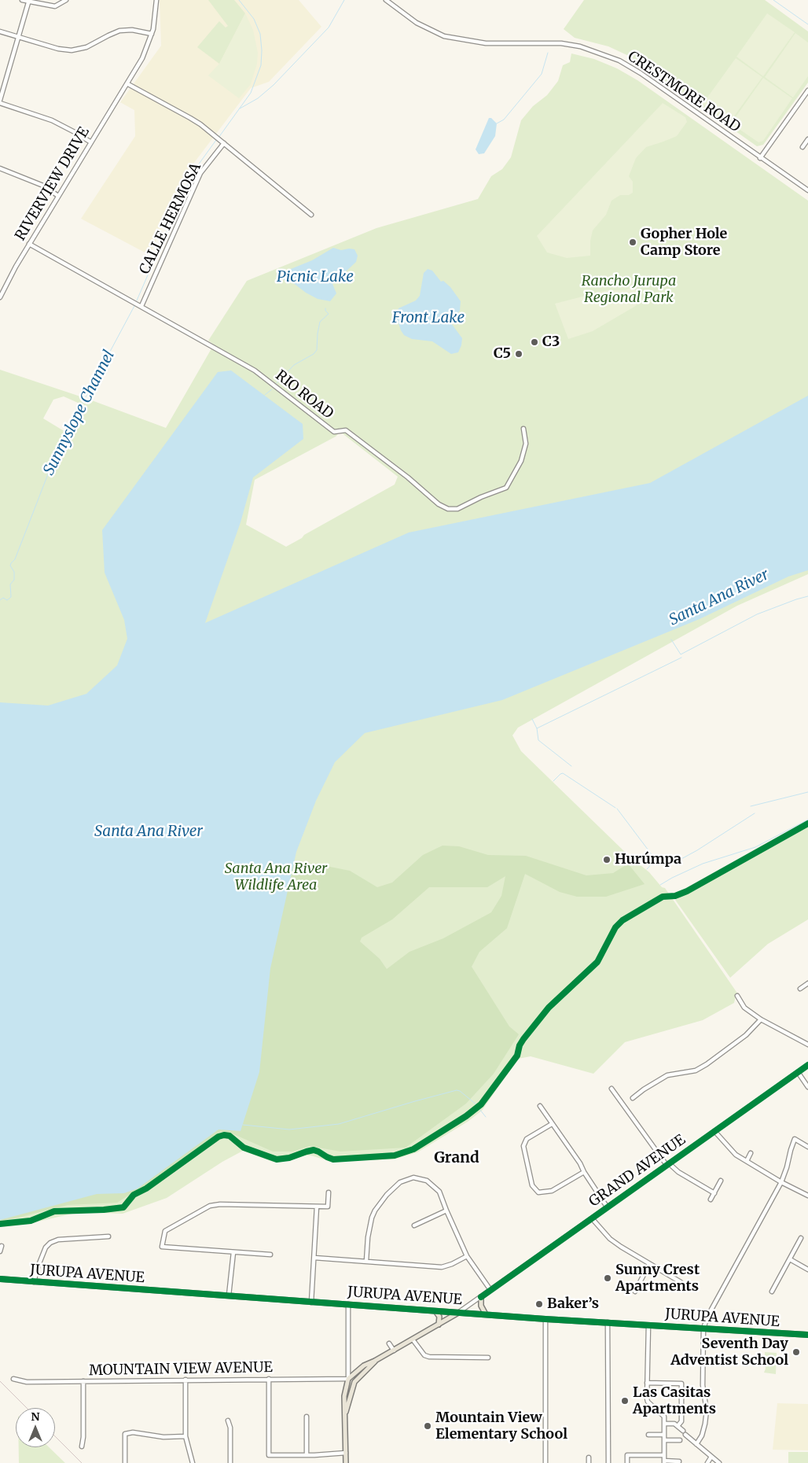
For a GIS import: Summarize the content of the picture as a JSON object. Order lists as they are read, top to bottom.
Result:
{
  "streets": {
    "main road": ["GRAND AVENUE", "JURUPA AVENUE"],
    "street": [
      "CRESTMORE ROAD",
      "RIVERVIEW DRIVE",
      "CALLE HERMOSA",
      "RIO ROAD",
      "MOUNTAIN VIEW AVENUE"
    ]
  },
  "crossings": [
    ["RIVERVIEW DRIVE", "RIO ROAD"],
    ["CALLE HERMOSA", "RIO ROAD"],
    ["GRAND AVENUE", "JURUPA AVENUE"],
    ["GRAND AVENUE", "MOUNTAIN VIEW AVENUE"]
  ],
  "districts": ["Grand"],
  "water": [
    "Picnic Lake",
    "Front Lake",
    "Sunnyslope Channel",
    "Santa Ana River"
  ],
  "parks": ["Rancho Jurupa Regional Park", "Santa Ana River Wildlife Area"],
  "places": [
    "Gopher Hole Camp Store",
    "C3",
    "C5",
    "Hurúmpa",
    "Sunny Crest Apartments",
    "Baker’s",
    "Seventh Day Adventist School",
    "Las Casitas Apartments",
    "Mountain View Elementary School"
  ],
  "north": "top"
}
